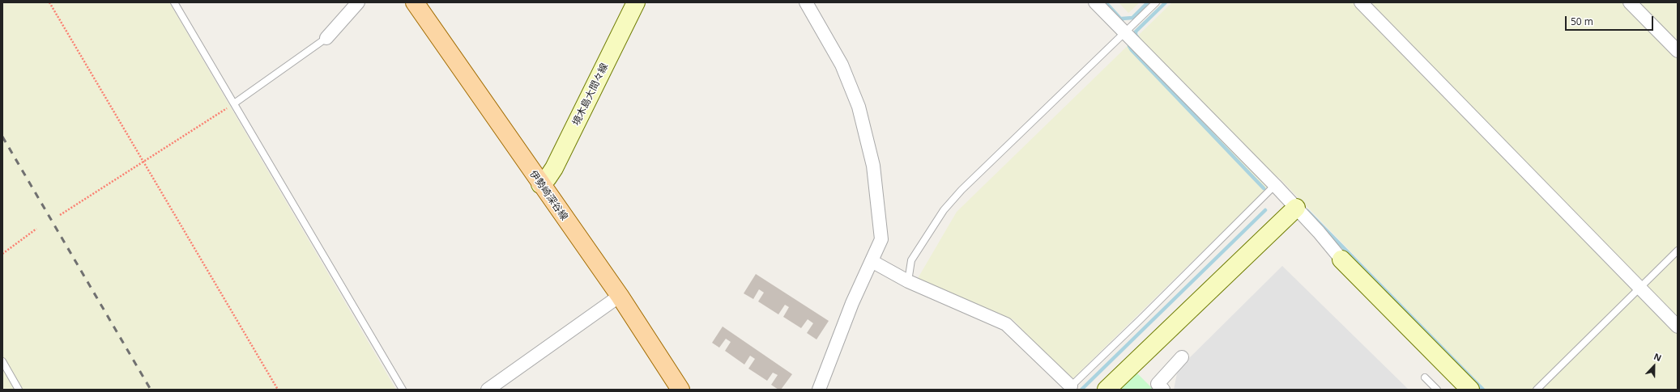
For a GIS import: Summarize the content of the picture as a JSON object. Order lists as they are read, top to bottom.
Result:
{
  "streets": {
    "main road": ["伊勢崎深谷線"],
    "street": ["境木島大間々線"]
  },
  "crossings": [
    ["境木島大間々線", "伊勢崎深谷線"]
  ],
  "scale_bar": "50 m",
  "north": "top"
}
